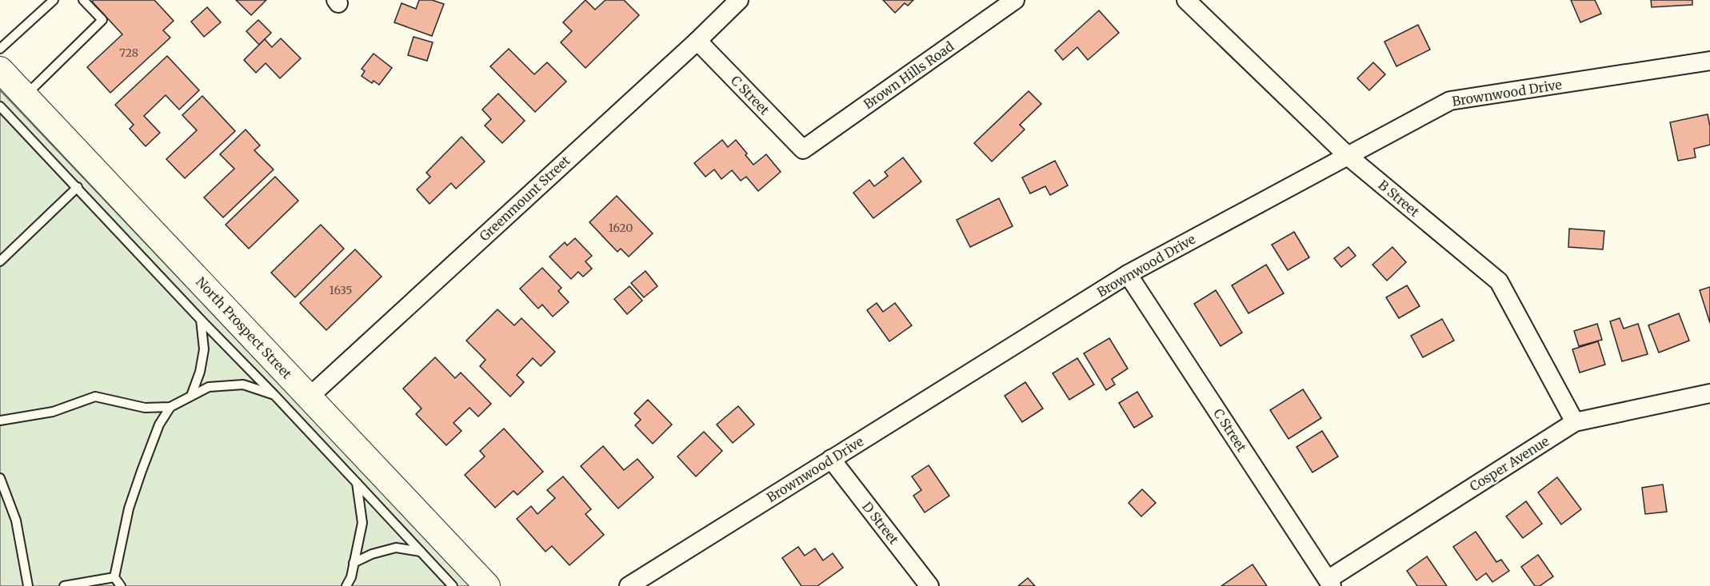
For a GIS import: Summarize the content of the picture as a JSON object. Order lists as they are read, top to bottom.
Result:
{
  "streets": {
    "street": [
      "Brown Hills Road",
      "Brownwood Drive",
      "C Street",
      "Greenmount Street",
      "B Street",
      "North Prospect Street",
      "Cosper Avenue",
      "D Street"
    ]
  },
  "crossings": [
    ["Brown Hills Road", "C Street"],
    ["Brownwood Drive", "C Street"],
    ["Brownwood Drive", "B Street"],
    ["Brownwood Drive", "D Street"],
    ["C Street", "Greenmount Street"],
    ["C Street", "Cosper Avenue"],
    ["Greenmount Street", "North Prospect Street"],
    ["B Street", "Cosper Avenue"]
  ],
  "house_numbers": ["728", "1620", "1635"]
}
